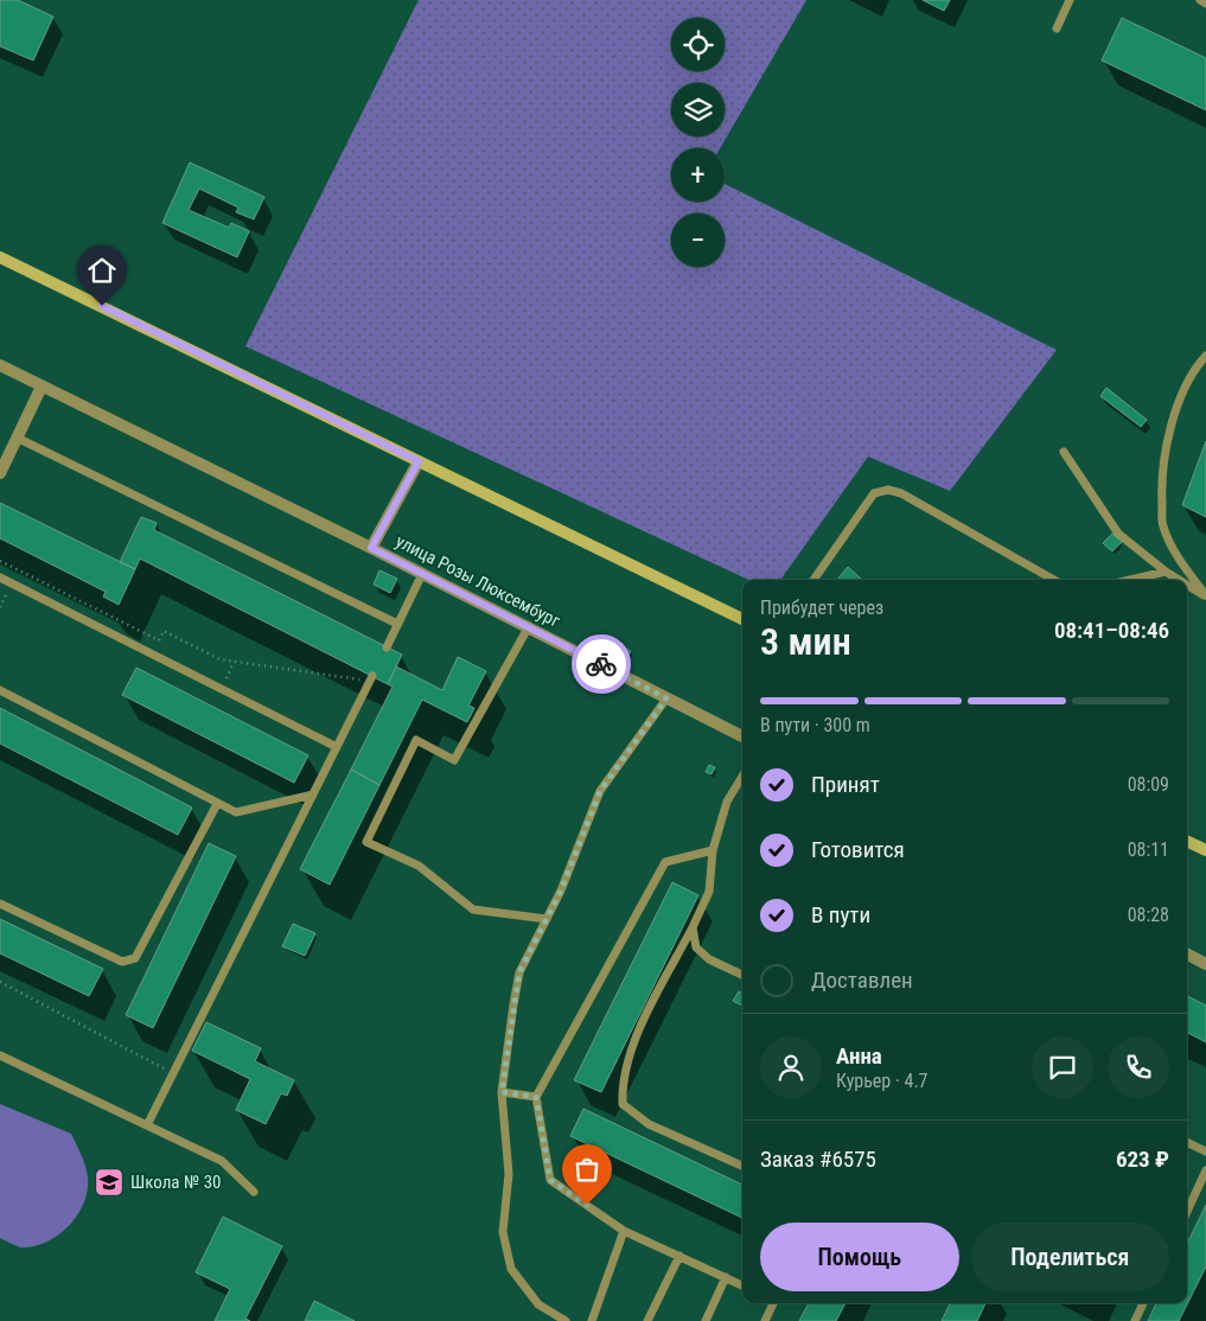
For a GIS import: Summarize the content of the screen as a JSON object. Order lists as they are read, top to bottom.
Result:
{
  "streets": {
    "street": ["улица Розы Люксембург"]
  },
  "places": {
    "school or university": ["Школа № 30"]
  },
  "page": {
    "map_buttons": ["+", "−"],
    "heading": ["3 мин", "Прибудет через", "08:41–08:46"],
    "panel": [
      "Анна",
      "Курьер · 4.7",
      "Заказ #6575",
      "623 ₽"
    ],
    "bar": "В пути · 300 m",
    "list": [
      ["Принят", "08:09"],
      ["Готовится", "08:11"],
      ["В пути", "08:28"],
      "Доставлен"
    ],
    "buttons": ["Помощь", "Поделиться"]
  }
}
